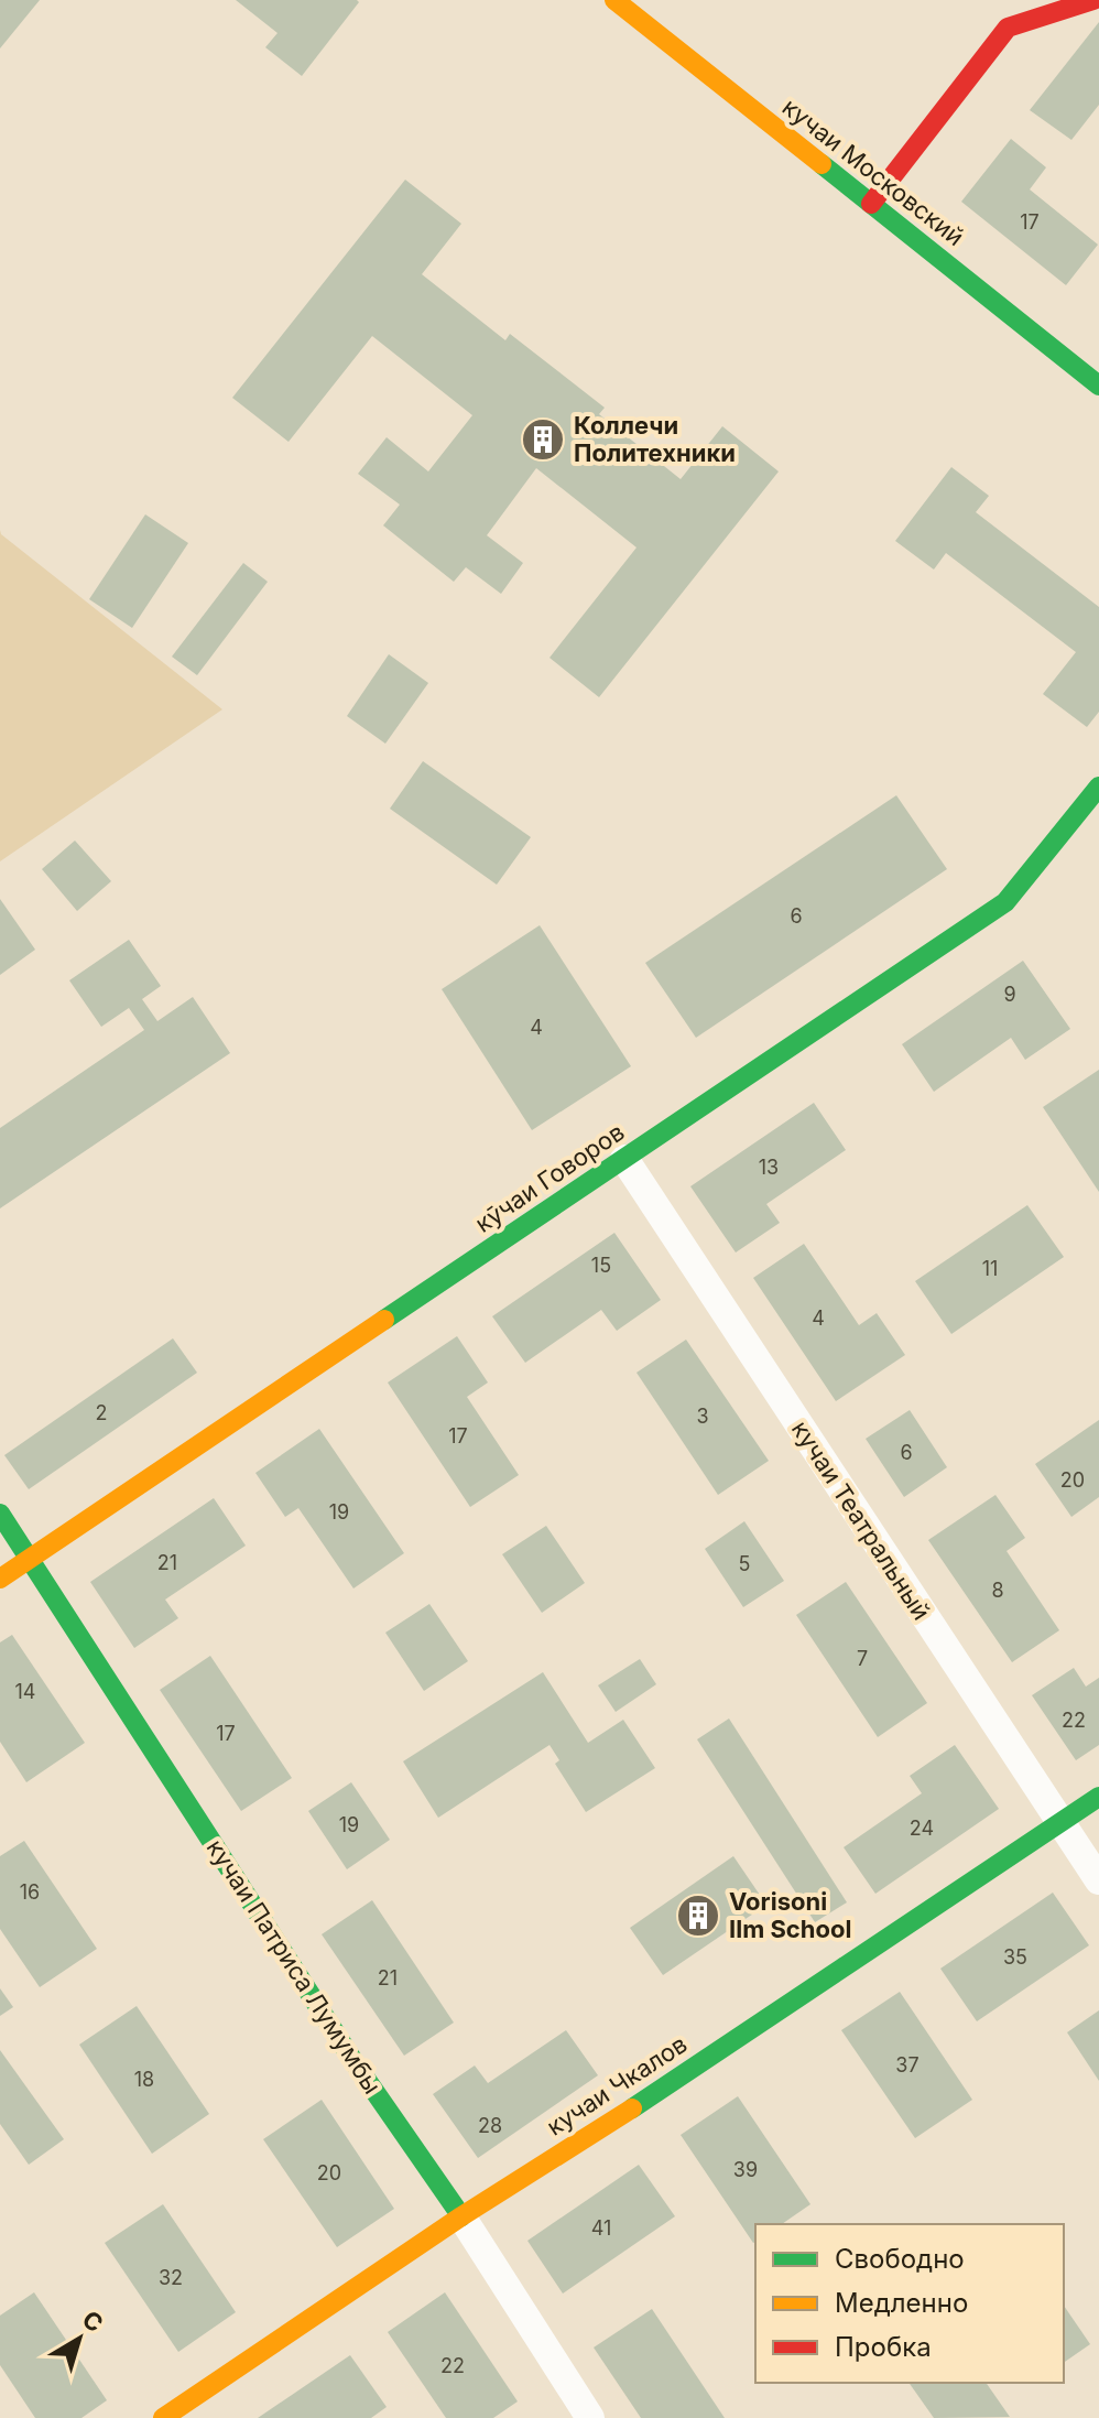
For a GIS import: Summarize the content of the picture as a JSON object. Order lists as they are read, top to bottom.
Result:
{
  "streets": {
    "street": [
      "кучаи Московский",
      "кӯчаи Говоров",
      "кучаи Театральный",
      "кучаи Патриса Лумумбы",
      "кучаи Чкалов"
    ]
  },
  "crossings": [
    ["кӯчаи Говоров", "кучаи Театральный"],
    ["кӯчаи Говоров", "кучаи Патриса Лумумбы"],
    ["кучаи Театральный", "кучаи Чкалов"],
    ["кучаи Патриса Лумумбы", "кучаи Чкалов"]
  ],
  "places": {
    "building": ["Коллечи Политехники", "Vorisoni Ilm School"]
  },
  "house_numbers": [
    "17",
    "6",
    "9",
    "4",
    "13",
    "15",
    "11",
    "4",
    "2",
    "3",
    "17",
    "6",
    "20",
    "19",
    "21",
    "5",
    "8",
    "7",
    "14",
    "22",
    "17",
    "19",
    "24",
    "16",
    "35",
    "21",
    "37",
    "18",
    "28",
    "39",
    "20",
    "41",
    "32",
    "22"
  ],
  "legend": ["Свободно", "Медленно", "Пробка"],
  "north": "top right"
}
